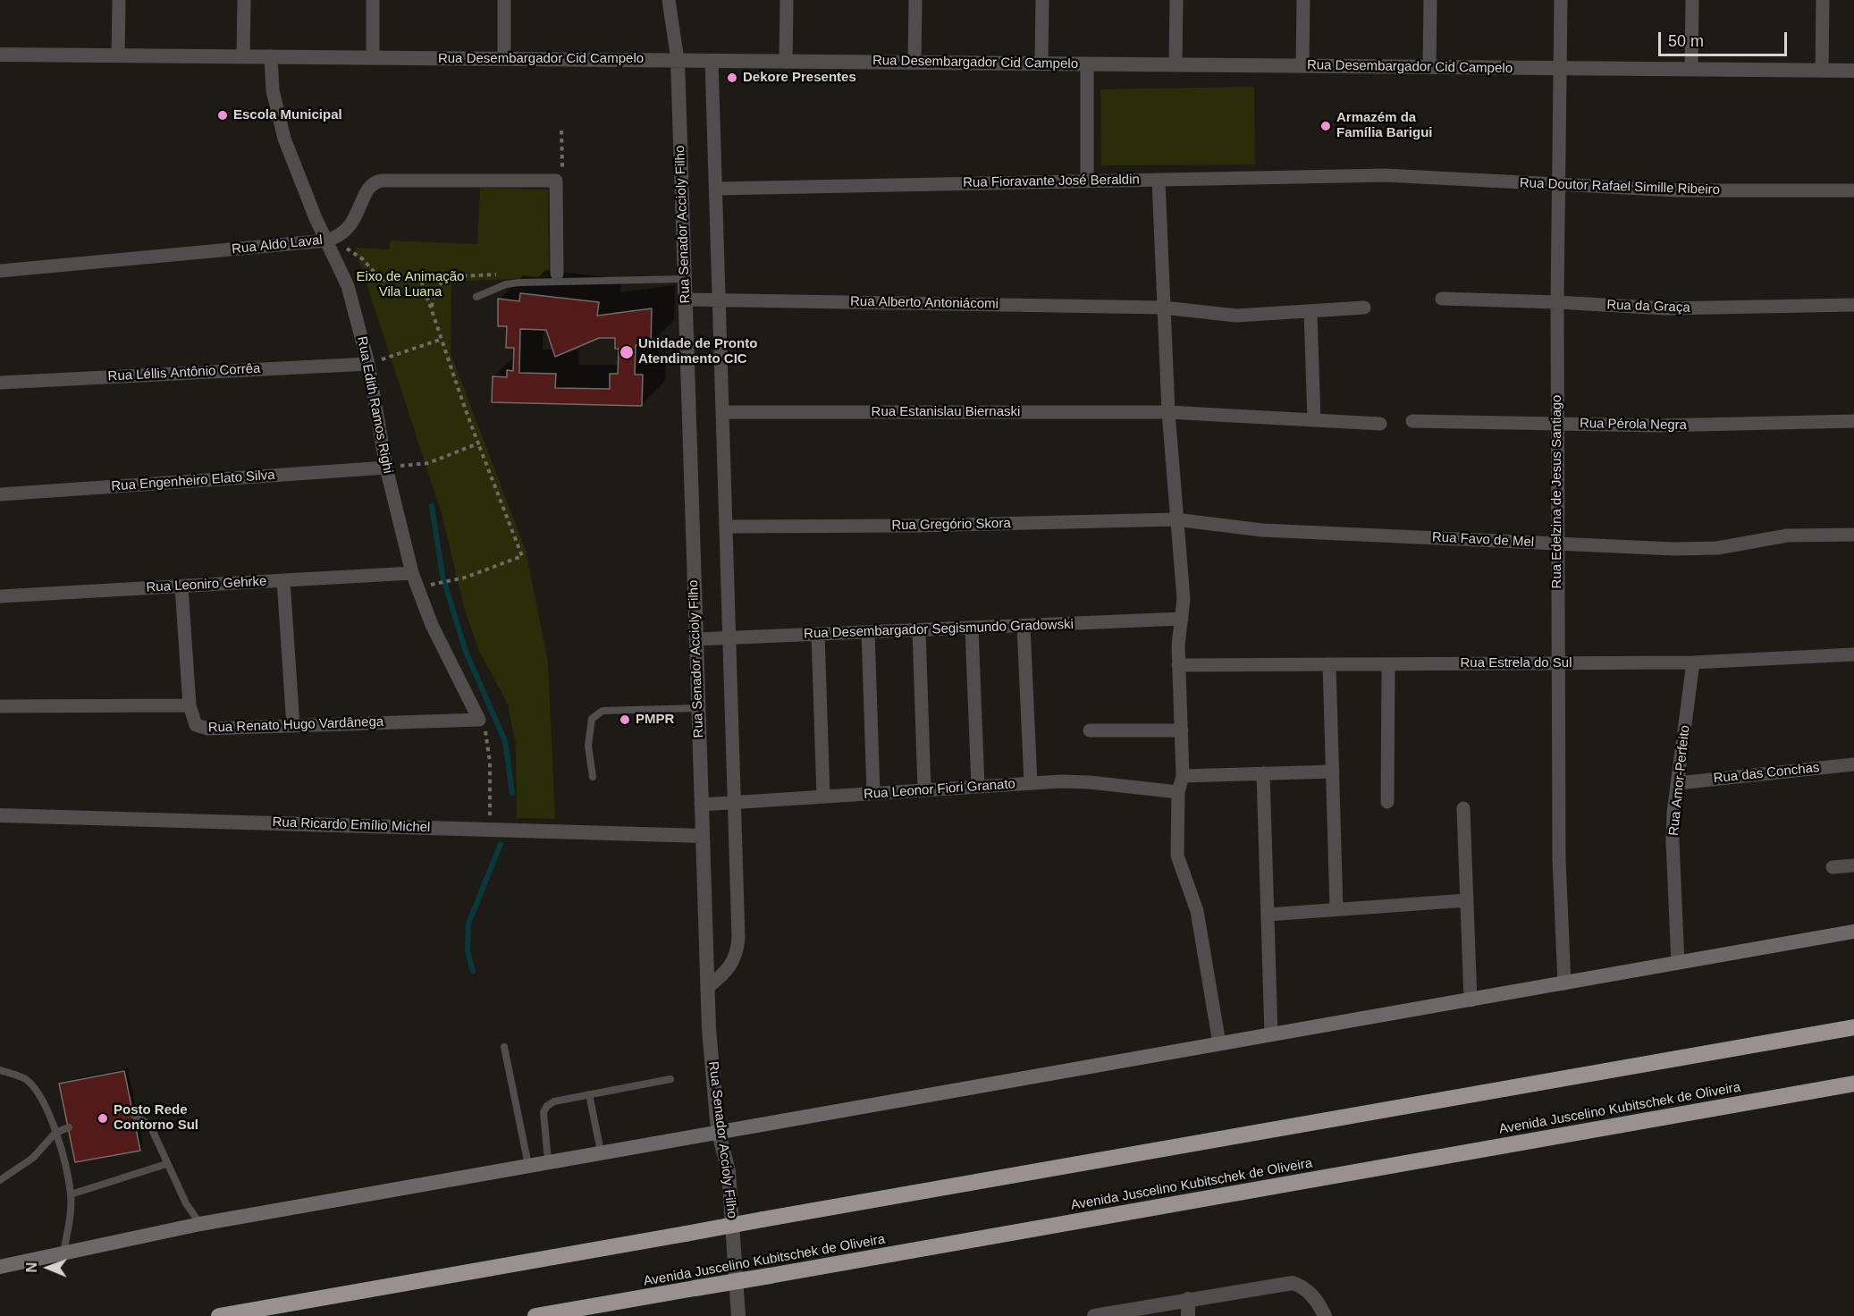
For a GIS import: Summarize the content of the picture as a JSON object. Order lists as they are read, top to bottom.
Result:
{
  "streets": {
    "highway": ["Avenida Juscelino Kubitschek de Oliveira"],
    "street": [
      "Rua Desembargador Cid Campelo",
      "Rua Fioravante José Beraldin",
      "Rua Doutor Rafael Simille Ribeiro",
      "Rua Senador Accioly Filho",
      "Rua Aldo Laval",
      "Rua Alberto Antoniácomi",
      "Rua da Graça",
      "Rua Léllis Antônio Corrêa",
      "Rua Edith Ramos Righi",
      "Rua Estanislau Biernaski",
      "Rua Pérola Negra",
      "Rua Engenheiro Elato Silva",
      "Rua Edelzina de Jesus Santiago",
      "Rua Gregório Skora",
      "Rua Favo de Mel",
      "Rua Leoniro Gehrke",
      "Rua Desembargador Segismundo Gradowski",
      "Rua Estrela do Sul",
      "Rua Renato Hugo Vardânega",
      "Rua das Conchas",
      "Rua Amor-Perfeito",
      "Rua Leonor Fiori Granato",
      "Rua Ricardo Emílio Michel"
    ]
  },
  "crossings": [
    ["Rua Desembargador Cid Campelo", "Rua Senador Accioly Filho"],
    ["Rua Desembargador Cid Campelo", "Rua Edith Ramos Righi"],
    ["Rua Desembargador Cid Campelo", "Rua Edelzina de Jesus Santiago"],
    ["Rua Fioravante José Beraldin", "Rua Doutor Rafael Simille Ribeiro"],
    ["Rua Doutor Rafael Simille Ribeiro", "Rua Edelzina de Jesus Santiago"],
    ["Rua Senador Accioly Filho", "Rua Alberto Antoniácomi"],
    ["Rua Senador Accioly Filho", "Rua Desembargador Segismundo Gradowski"],
    ["Rua Senador Accioly Filho", "Rua Leonor Fiori Granato"],
    ["Rua Senador Accioly Filho", "Rua Ricardo Emílio Michel"],
    ["Rua Aldo Laval", "Rua Edith Ramos Righi"],
    ["Rua da Graça", "Rua Edelzina de Jesus Santiago"],
    ["Rua Léllis Antônio Corrêa", "Rua Edith Ramos Righi"],
    ["Rua Edith Ramos Righi", "Rua Engenheiro Elato Silva"],
    ["Rua Edith Ramos Righi", "Rua Leoniro Gehrke"],
    ["Rua Edith Ramos Righi", "Rua Renato Hugo Vardânega"],
    ["Rua Pérola Negra", "Rua Edelzina de Jesus Santiago"],
    ["Rua Edelzina de Jesus Santiago", "Rua Favo de Mel"],
    ["Rua Edelzina de Jesus Santiago", "Rua Estrela do Sul"],
    ["Rua Gregório Skora", "Rua Favo de Mel"],
    ["Rua Estrela do Sul", "Rua Amor-Perfeito"],
    ["Rua das Conchas", "Rua Amor-Perfeito"]
  ],
  "parks": ["Eixo de Animação Vila Luana"],
  "places": [
    "Dekore Presentes",
    "Escola Municipal",
    "Armazém da Família Barigui",
    "Unidade de Pronto Atendimento CIC",
    "PMPR",
    "Posto Rede Contorno Sul"
  ],
  "scale_bar": "50 m",
  "north": "left"
}
